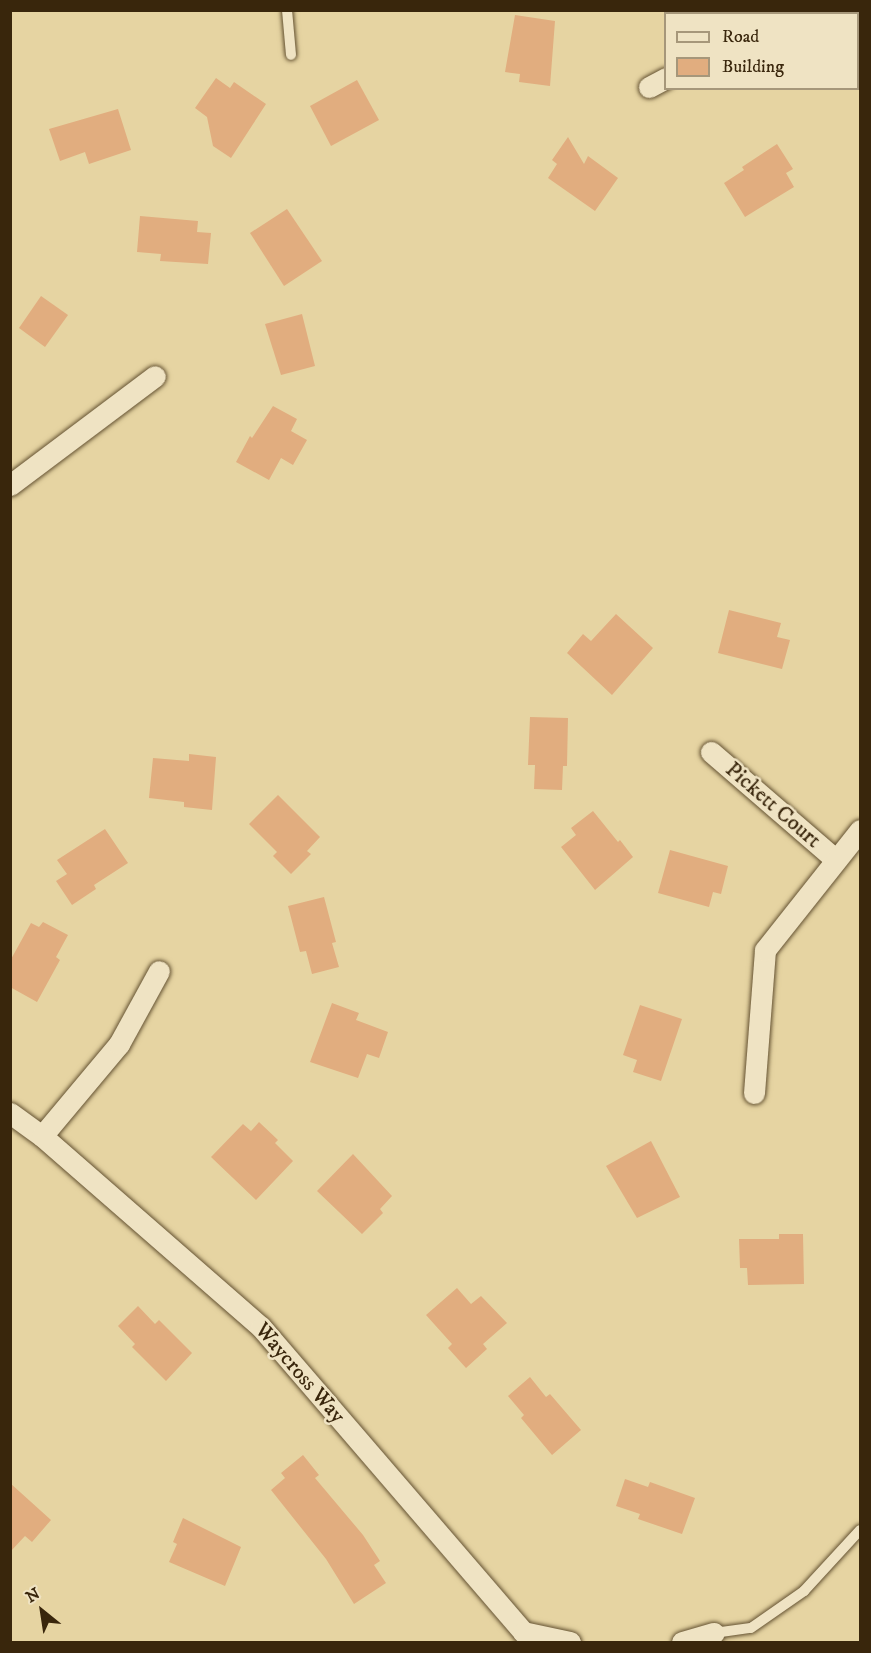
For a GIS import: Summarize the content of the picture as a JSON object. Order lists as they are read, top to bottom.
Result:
{
  "streets": {
    "street": ["Pickett Court", "Waycross Way"]
  },
  "legend": ["Road", "Building"],
  "north": "top left"
}
